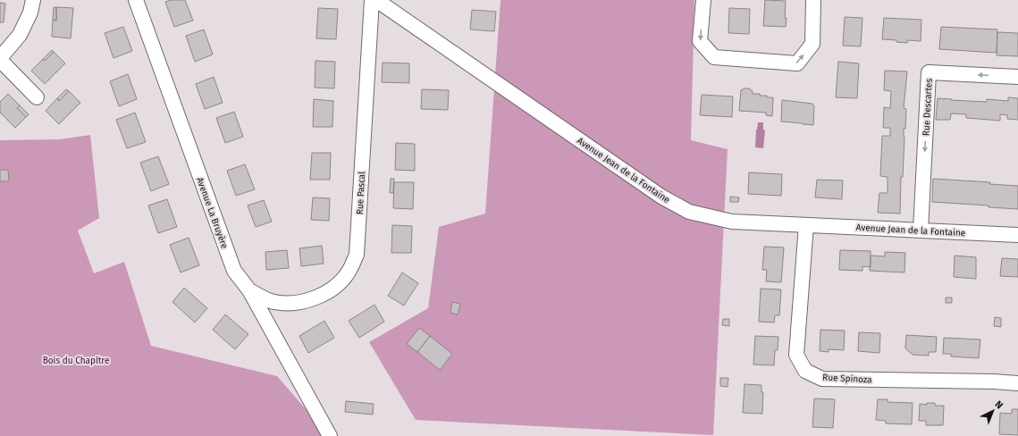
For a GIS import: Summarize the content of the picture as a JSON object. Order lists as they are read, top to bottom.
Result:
{
  "streets": {
    "street": [
      "Rue Descartes",
      "Avenue Jean de la Fontaine",
      "Rue Pascal",
      "Avenue La Bruyère",
      "Rue Spinoza"
    ]
  },
  "crossings": [
    ["Rue Descartes", "Avenue Jean de la Fontaine"],
    ["Avenue Jean de la Fontaine", "Rue Spinoza"],
    ["Rue Pascal", "Avenue La Bruyère"]
  ],
  "parks": ["Bois du Chapitre"],
  "north": "top right"
}
